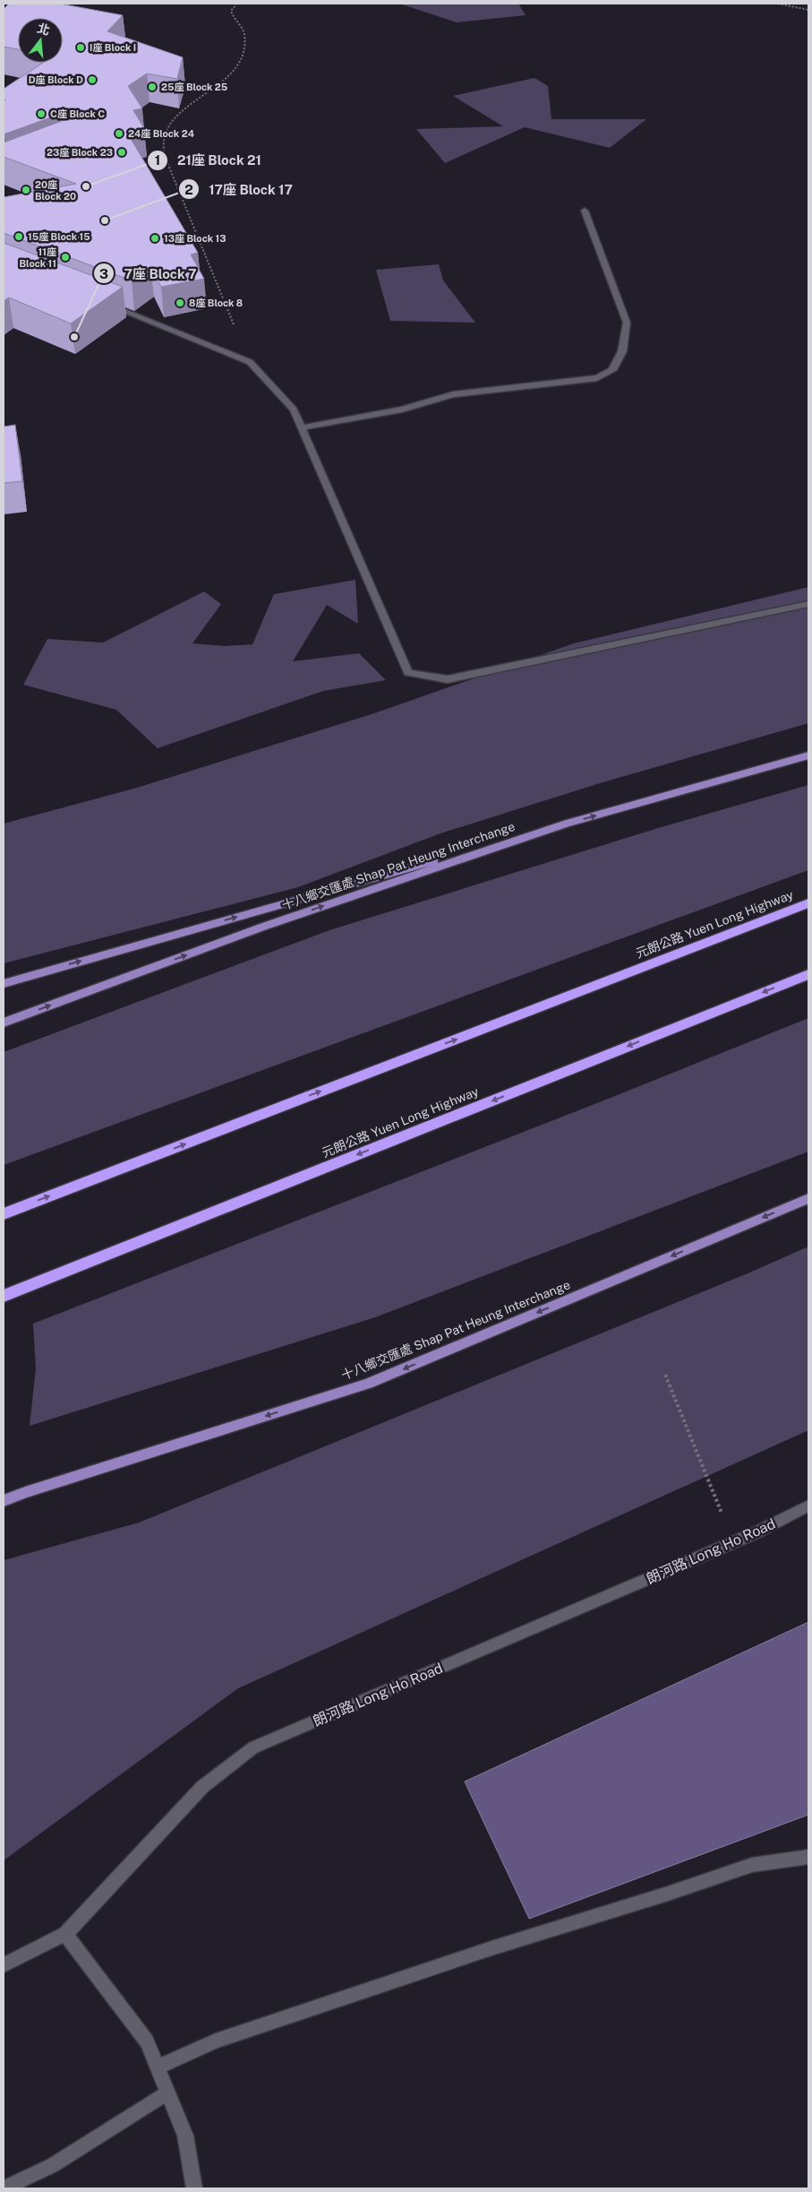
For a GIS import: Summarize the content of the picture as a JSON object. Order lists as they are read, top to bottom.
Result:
{
  "streets": {
    "highway": ["元朗公路 Yuen Long Highway"],
    "main road": ["十八鄉交匯處 Shap Pat Heung Interchange"],
    "street": ["朗河路 Long Ho Road"]
  },
  "places": [
    "I座 Block I",
    "D座 Block D",
    "25座 Block 25",
    "C座 Block C",
    "24座 Block 24",
    "23座 Block 23",
    "21座 Block 21",
    "20座 Block 20",
    "17座 Block 17",
    "15座 Block 15",
    "13座 Block 13",
    "11座 Block 11",
    "8座 Block 8",
    "7座 Block 7"
  ],
  "north": "top"
}
